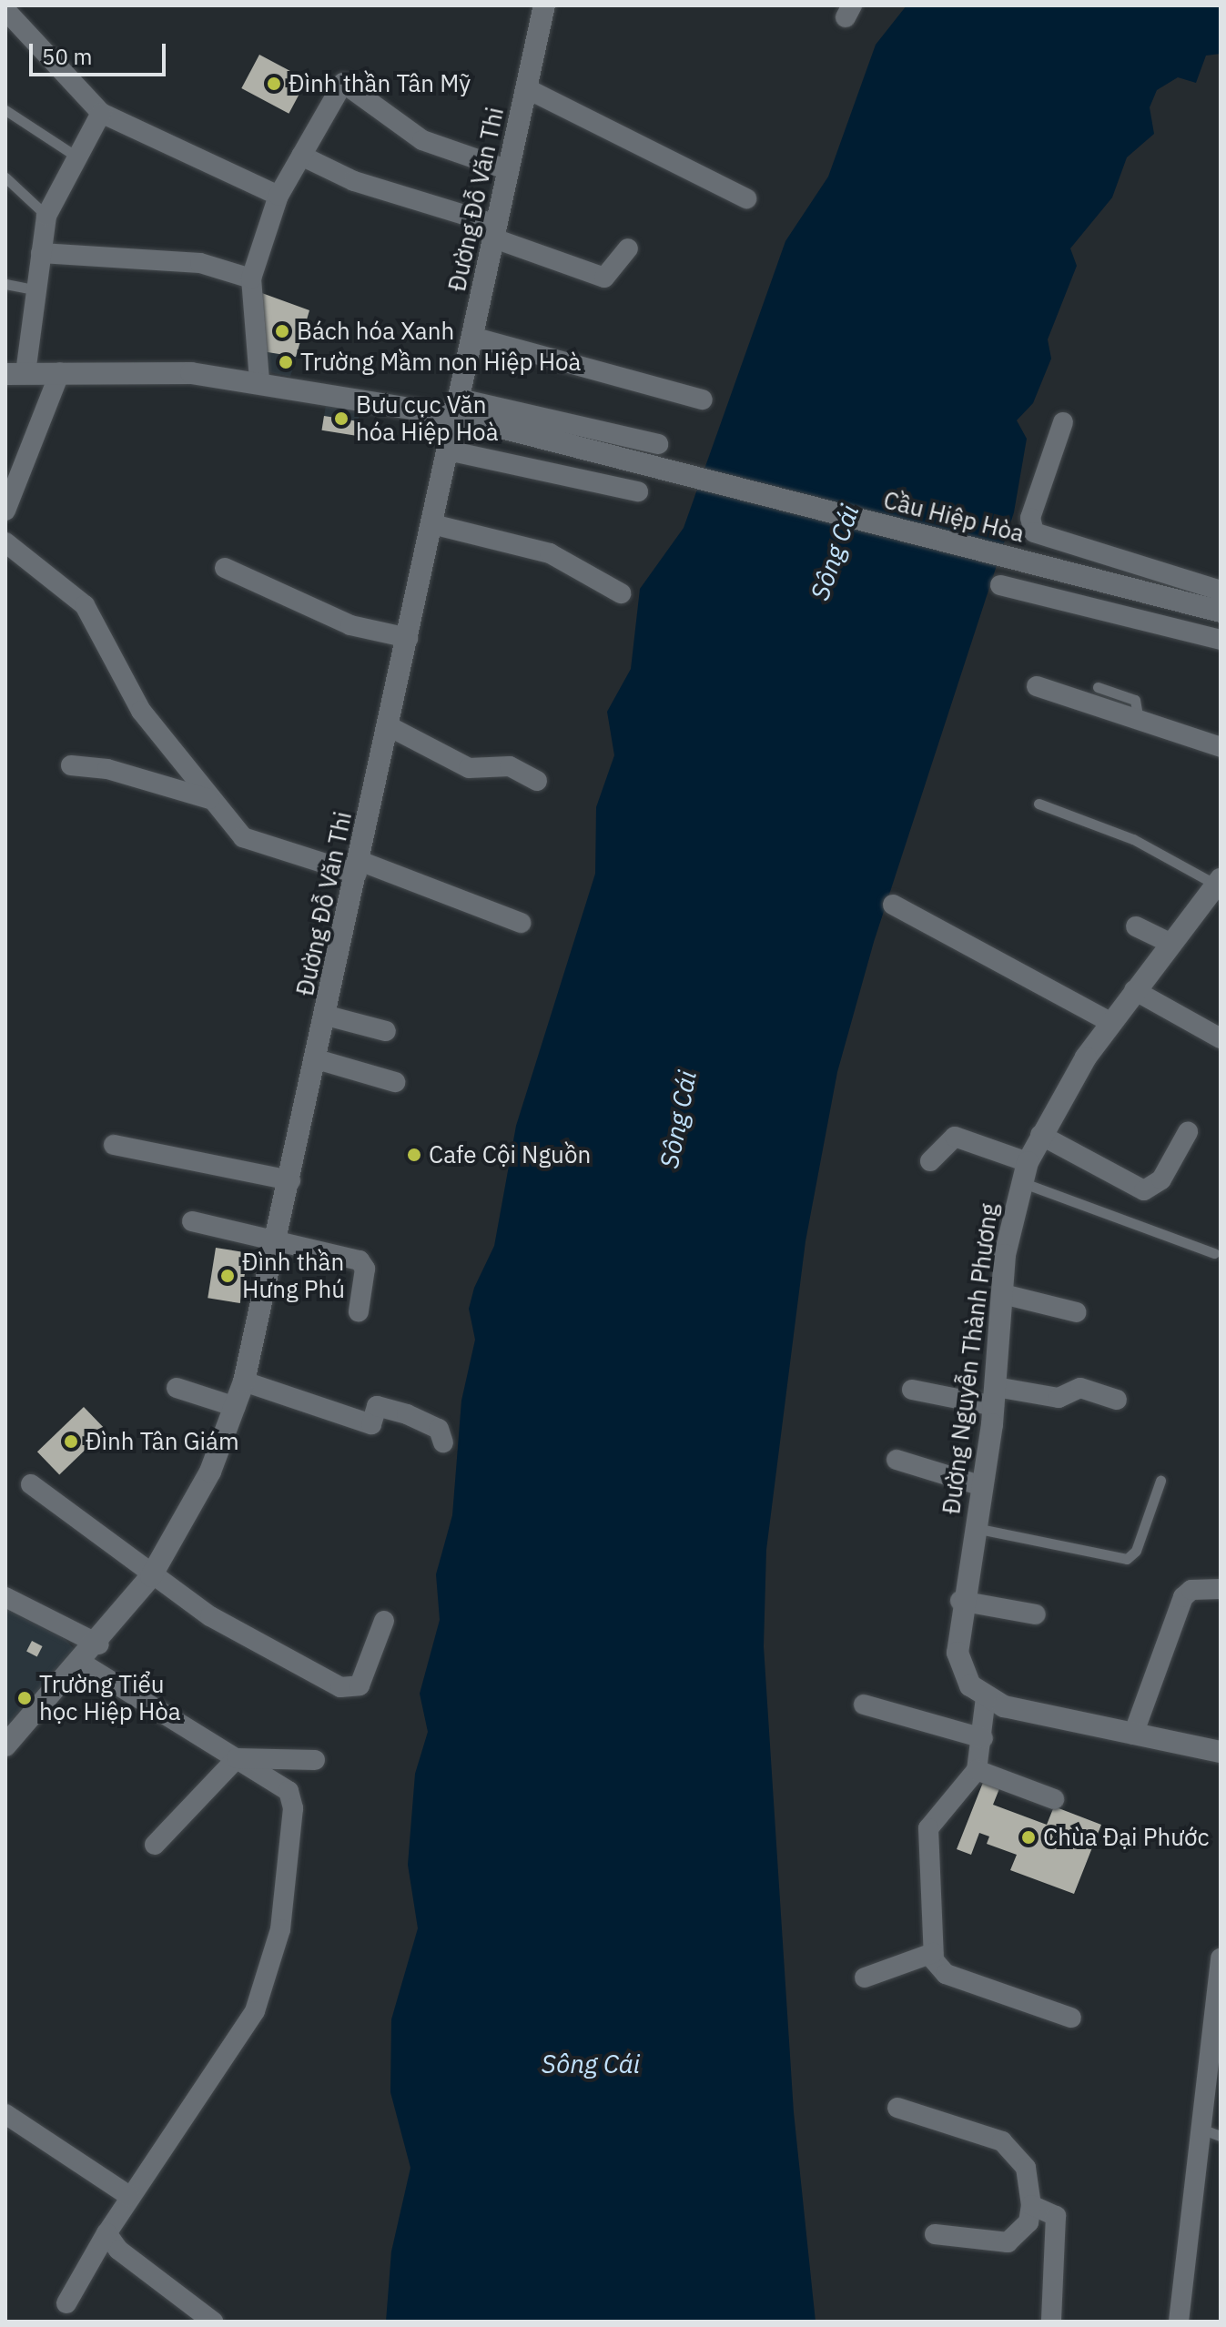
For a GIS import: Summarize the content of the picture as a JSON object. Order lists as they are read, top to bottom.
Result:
{
  "streets": {
    "main road": ["Đường Đỗ Văn Thi", "Cầu Hiệp Hòa", "Đường Nguyễn Thành Phương"]
  },
  "crossings": [
    ["Đường Đỗ Văn Thi", "Cầu Hiệp Hòa"]
  ],
  "water": ["Sông Cái"],
  "places": [
    "Đình thần Tân Mỹ",
    "Bách hóa Xanh",
    "Trường Mầm non Hiệp Hoà",
    "Bưu cục Văn hóa Hiệp Hoà",
    "Cafe Cội Nguồn",
    "Đình thần Hưng Phú",
    "Đình Tân Giám",
    "Trường Tiểu học Hiệp Hòa",
    "Chùa Đại Phước"
  ],
  "scale_bar": "50 m"
}
